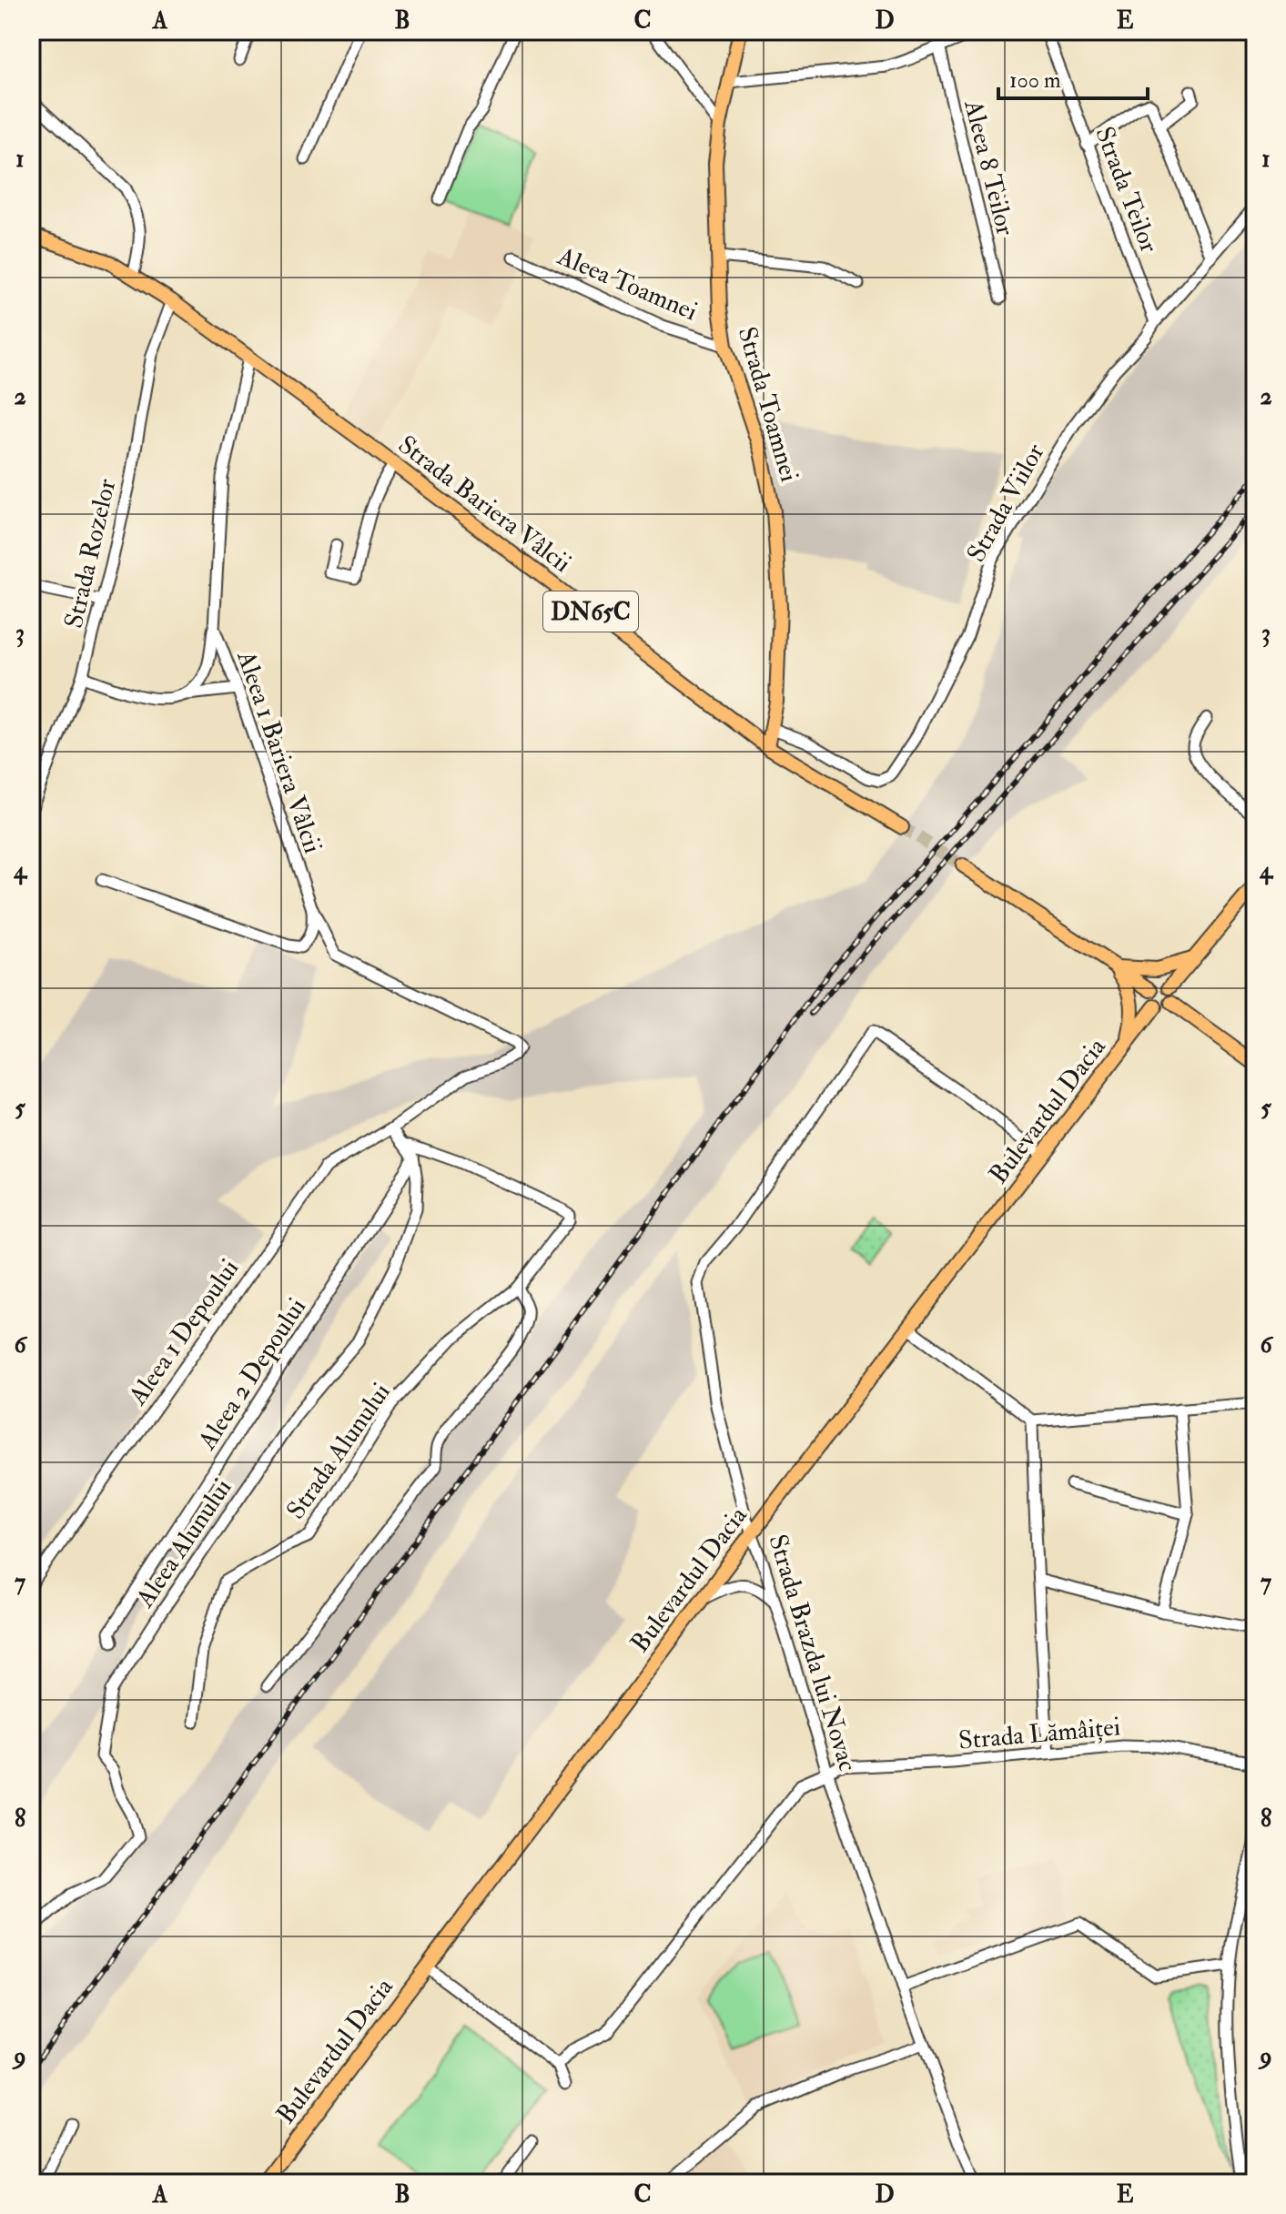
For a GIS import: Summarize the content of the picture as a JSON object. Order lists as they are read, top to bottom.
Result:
{
  "streets": {
    "main road": [
      "Strada Toamnei",
      "Strada Bariera Vâlcii",
      "DN65C",
      "Bulevardul Dacia"
    ],
    "street": [
      "Aleea 8 Teilor",
      "Strada Teilor",
      "Aleea Toamnei",
      "Strada Viilor",
      "Strada Rozelor",
      "Aleea 1 Bariera Vâlcii",
      "Aleea 1 Depoului",
      "Aleea 2 Depoului",
      "Strada Alunului",
      "Aleea Alunului",
      "Strada Brazda lui Novac",
      "Strada Lămâiței"
    ]
  },
  "crossings": [
    ["Strada Teilor", "Strada Viilor"],
    ["Aleea Toamnei", "Strada Toamnei"],
    ["Strada Toamnei", "Strada Viilor"],
    ["Strada Toamnei", "Strada Bariera Vâlcii"],
    ["Strada Bariera Vâlcii", "Strada Rozelor"],
    ["Strada Bariera Vâlcii", "Aleea 1 Bariera Vâlcii"],
    ["Aleea 1 Bariera Vâlcii", "Aleea 1 Depoului"],
    ["Bulevardul Dacia", "Strada Brazda lui Novac"],
    ["Aleea 2 Depoului", "Aleea Alunului"],
    ["Strada Brazda lui Novac", "Strada Lămâiței"]
  ],
  "scale_bar": "100 m",
  "grid": {
    "columns": [
      "A",
      "B",
      "C",
      "D",
      "E"
    ],
    "rows": [
      "1",
      "2",
      "3",
      "4",
      "5",
      "6",
      "7",
      "8",
      "9"
    ]
  }
}
